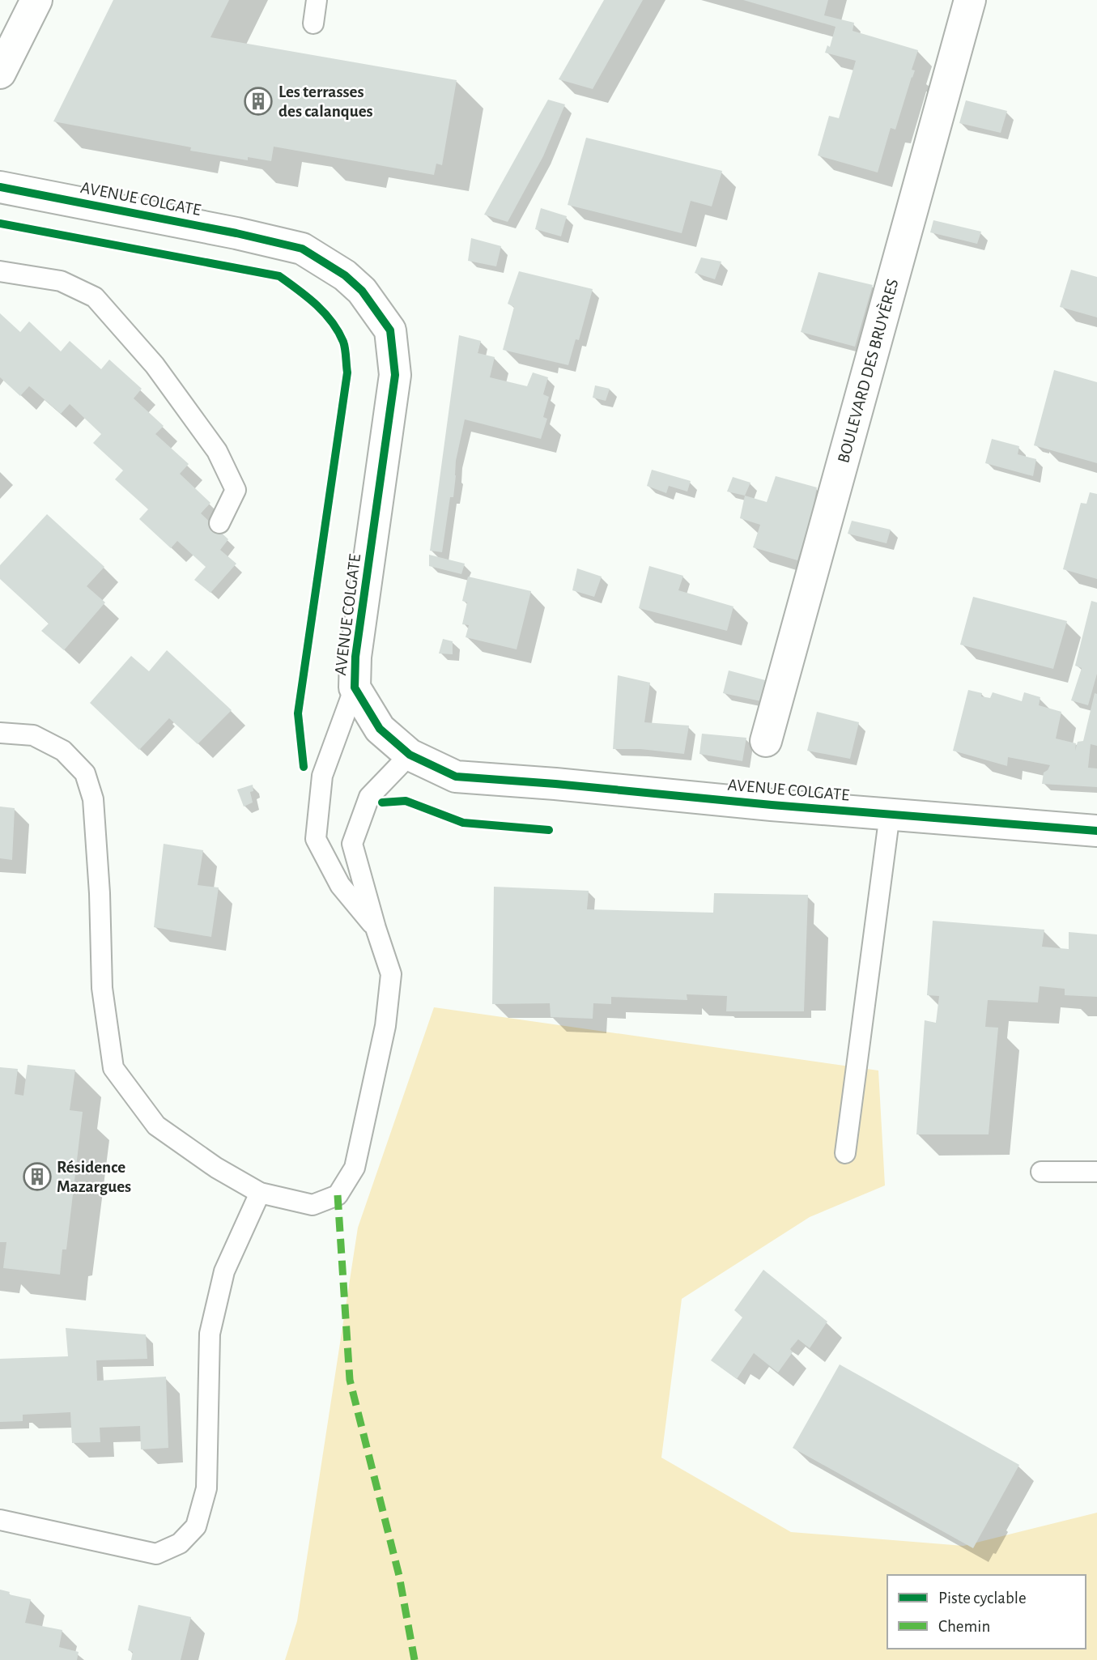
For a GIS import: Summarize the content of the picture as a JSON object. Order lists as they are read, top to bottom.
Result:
{
  "streets": {
    "street": ["AVENUE COLGATE", "BOULEVARD DES BRUYÈRES"]
  },
  "places": {
    "building": ["Les terrasses des calanques", "Résidence Mazargues"]
  },
  "legend": ["Piste cyclable", "Chemin"]
}
